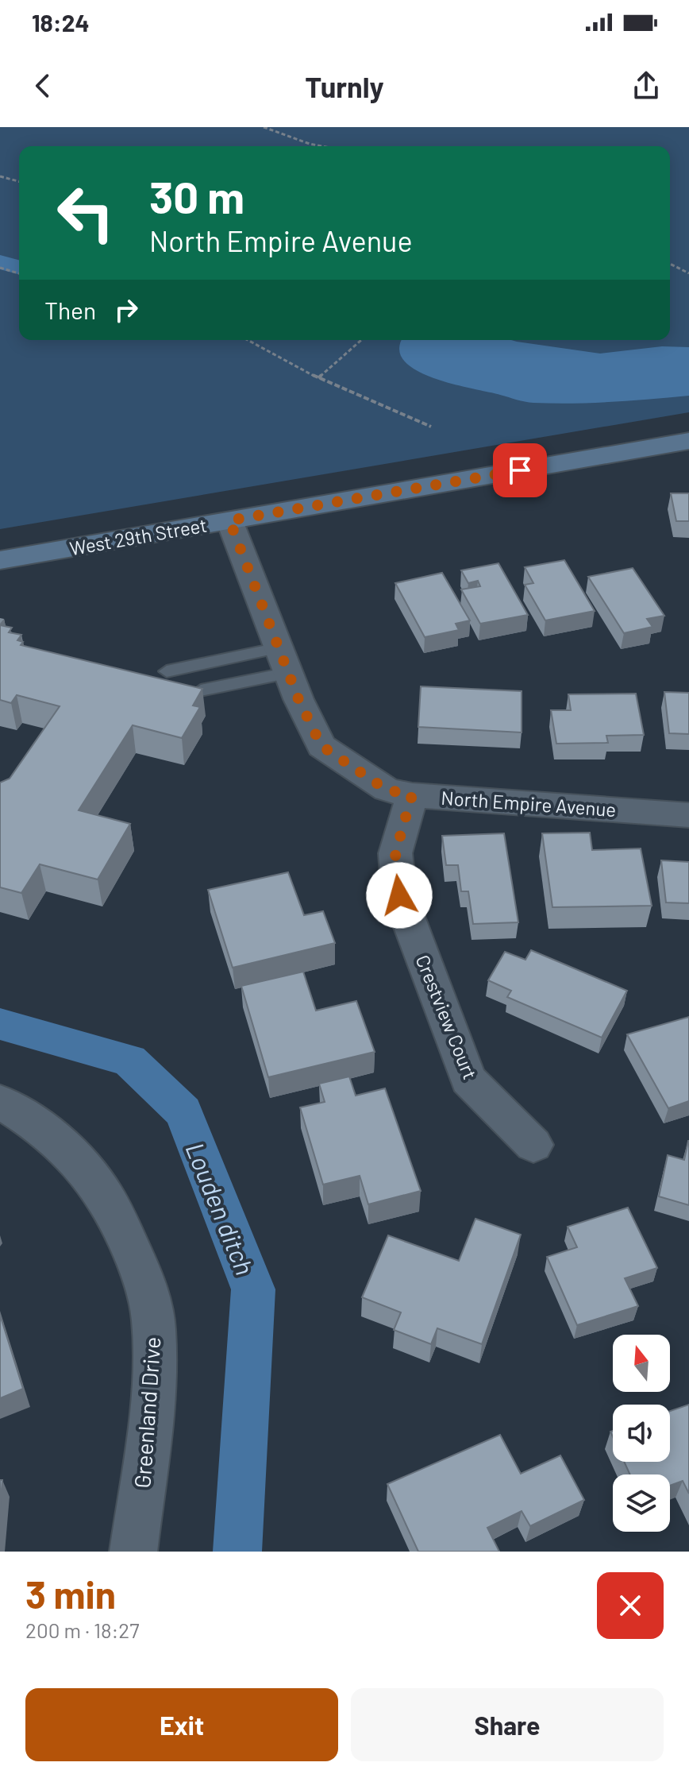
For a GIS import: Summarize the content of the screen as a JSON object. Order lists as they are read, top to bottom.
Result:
{
  "streets": {
    "main road": ["West 29th Street"],
    "street": ["North Empire Avenue", "Crestview Court", "Greenland Drive"]
  },
  "crossings": [
    ["West 29th Street", "North Empire Avenue"],
    ["North Empire Avenue", "Crestview Court"]
  ],
  "water": ["Louden ditch"],
  "north": "top",
  "page": {
    "status": "18:24",
    "header": "Turnly",
    "turn": ["30 m", "North Empire Avenue"],
    "then": "Then",
    "heading": ["3 min", "200 m · 18:27"],
    "buttons": ["Exit", "Share"]
  }
}
